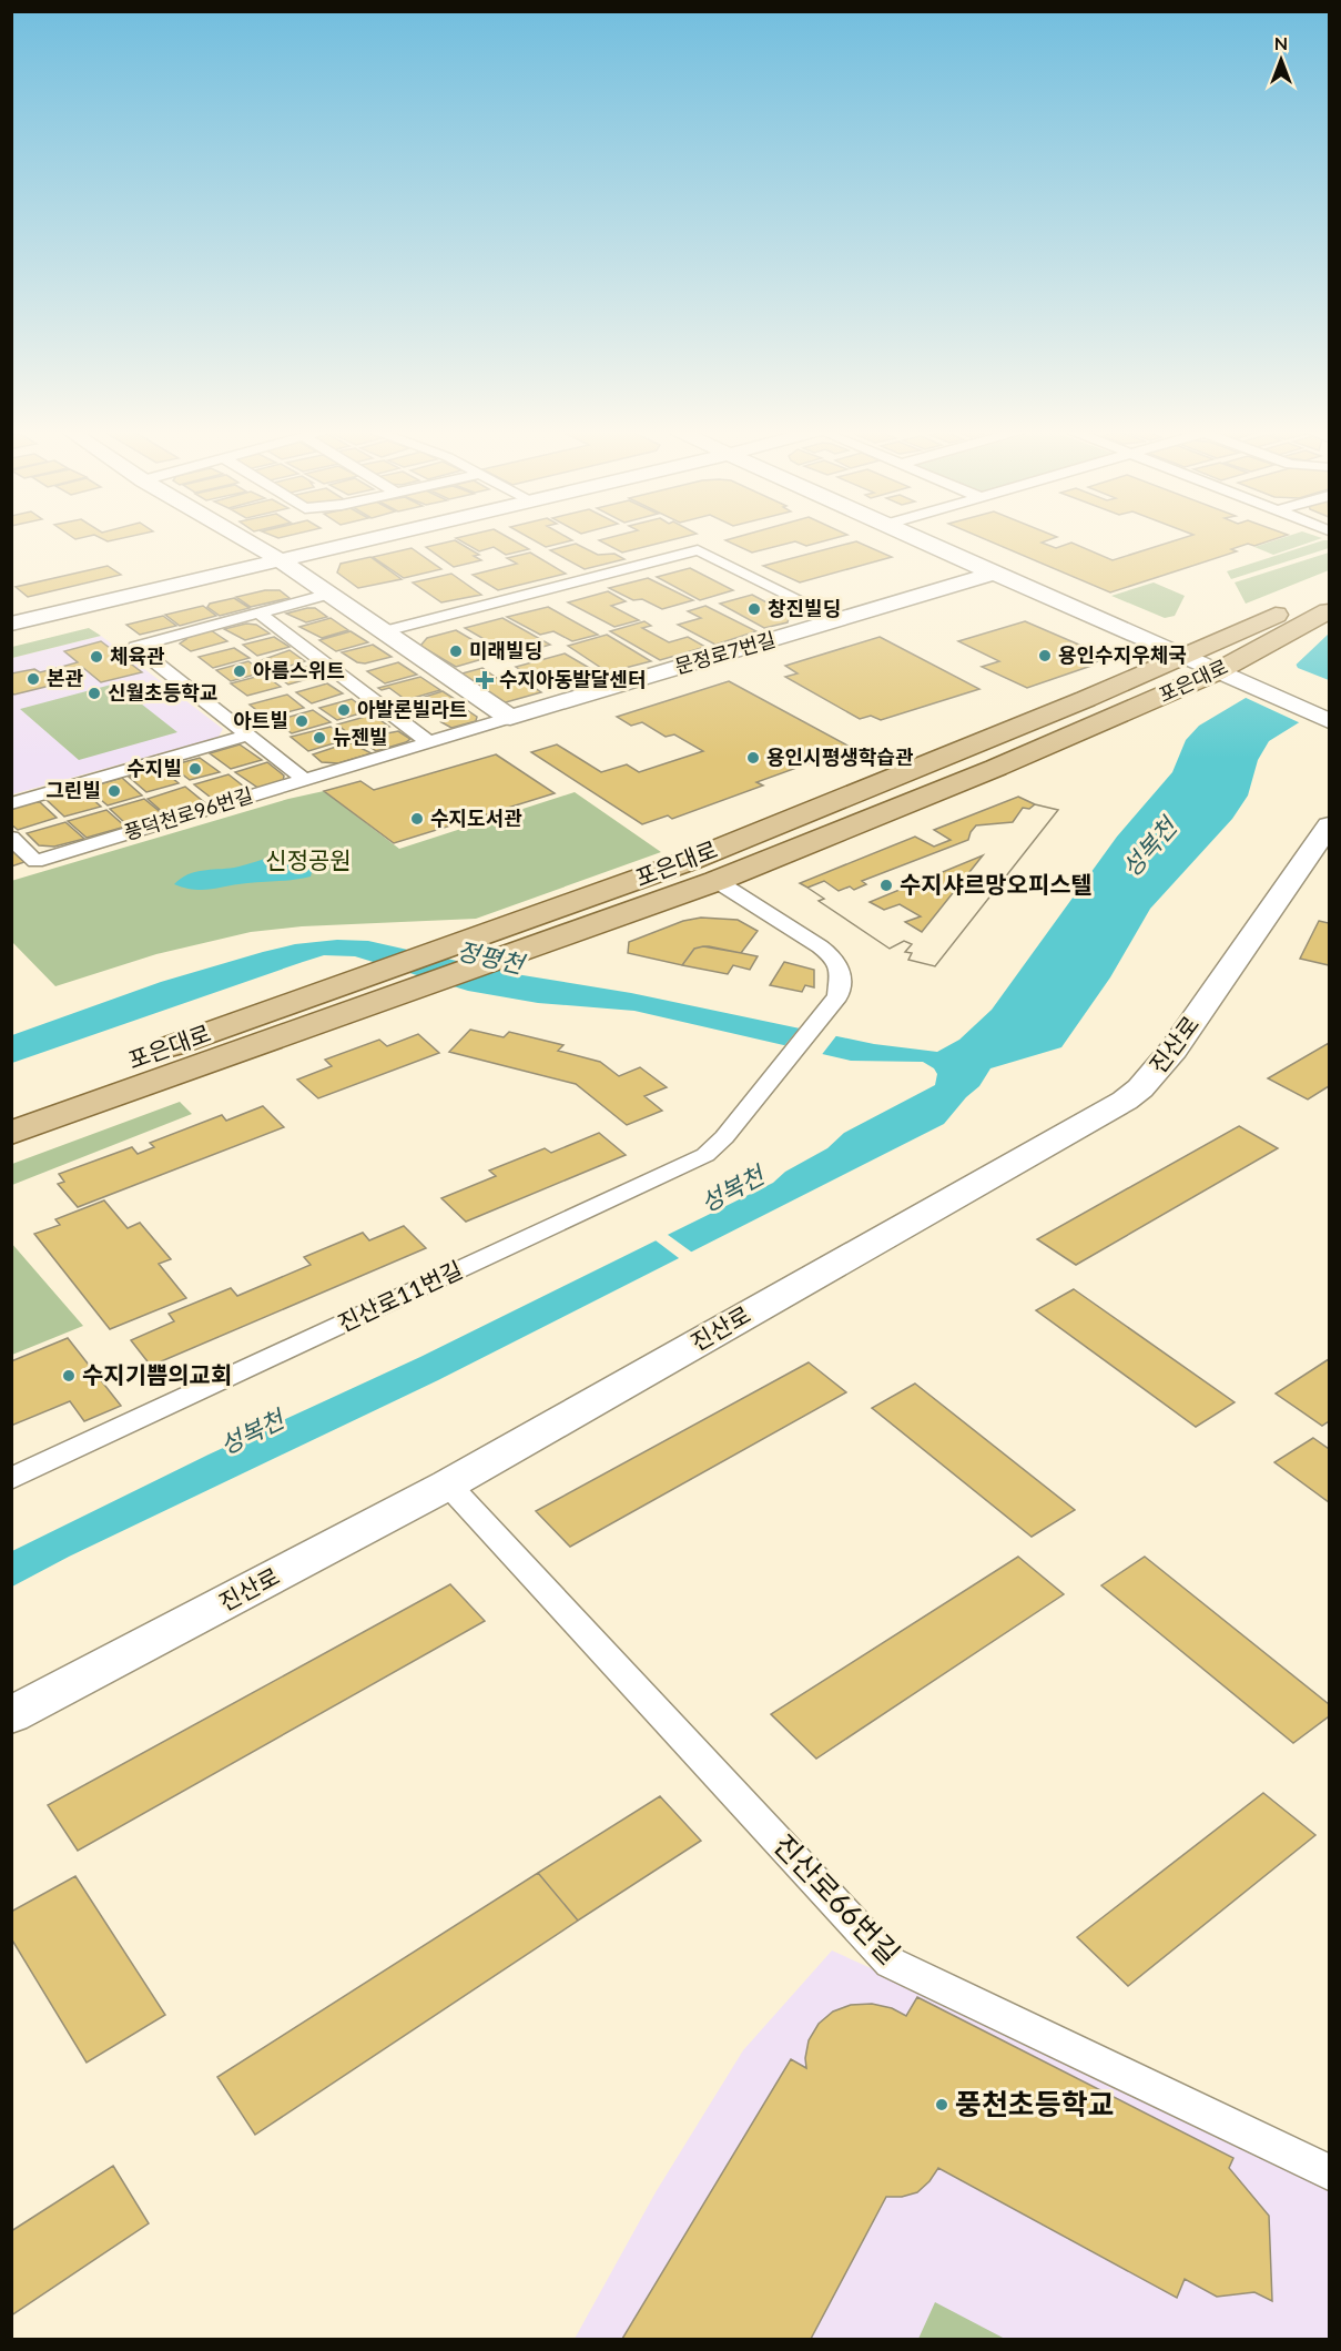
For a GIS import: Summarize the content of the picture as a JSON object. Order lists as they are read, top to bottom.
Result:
{
  "streets": {
    "main road": ["포은대로"],
    "street": [
      "문정로7번길",
      "풍덕천로96번길",
      "진산로",
      "진산로11번길",
      "진산로66번길"
    ]
  },
  "crossings": [
    ["문정로7번길", "풍덕천로96번길"],
    ["포은대로", "진산로11번길"],
    ["진산로", "진산로66번길"]
  ],
  "water": ["성복천", "정평천"],
  "parks": ["신정공원"],
  "places": {
    "other": [
      "창진빌딩",
      "미래빌딩",
      "용인수지우체국",
      "체육관",
      "아름스위트",
      "본관",
      "신월초등학교",
      "아발론빌라트",
      "아트빌",
      "뉴젠빌",
      "용인시평생학습관",
      "수지빌",
      "그린빌",
      "수지도서관",
      "수지샤르망오피스텔",
      "수지기쁨의교회",
      "풍천초등학교"
    ],
    "health": ["수지아동발달센터"]
  },
  "north": "top"
}
